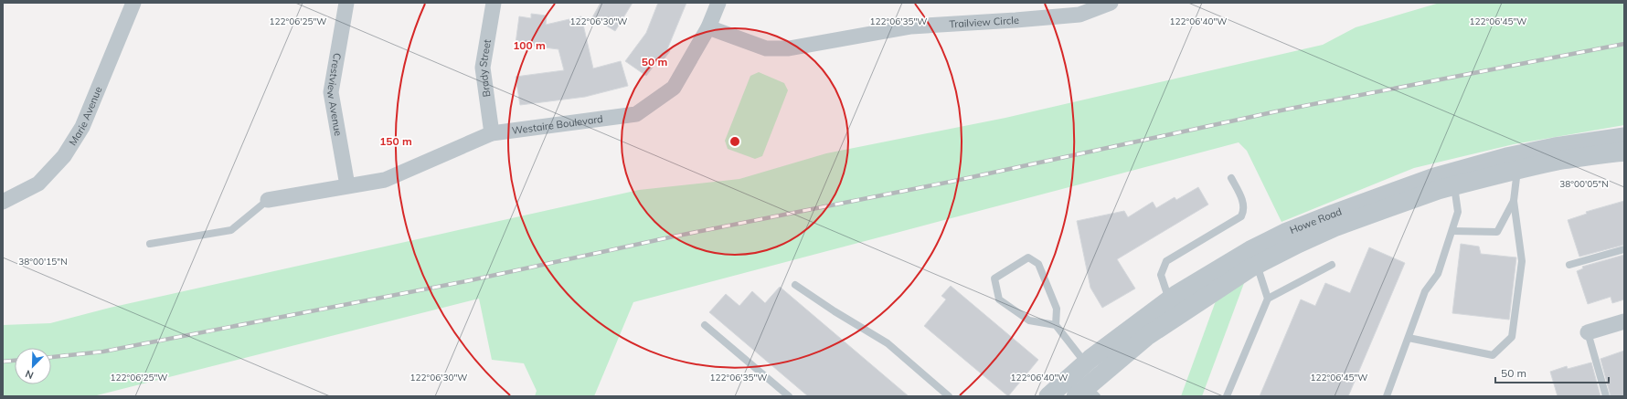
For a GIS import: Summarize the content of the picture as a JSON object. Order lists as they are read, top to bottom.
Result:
{
  "streets": {
    "street": [
      "Trailview Circle",
      "Brady Street",
      "Crestview Avenue",
      "Marie Avenue",
      "Westaire Boulevard",
      "Howe Road"
    ]
  },
  "crossings": [
    ["Trailview Circle", "Westaire Boulevard"],
    ["Brady Street", "Westaire Boulevard"],
    ["Crestview Avenue", "Westaire Boulevard"]
  ],
  "scale_bar": "50 m",
  "north": "bottom left",
  "coordinates": [
    "122°06'25\"W",
    "122°06'40\"W",
    "122°06'45\"W",
    "122°06'30\"W",
    "122°06'35\"W",
    "38°00'05\"N",
    "38°00'15\"N"
  ],
  "rings": ["100 m", "50 m", "150 m"]
}
